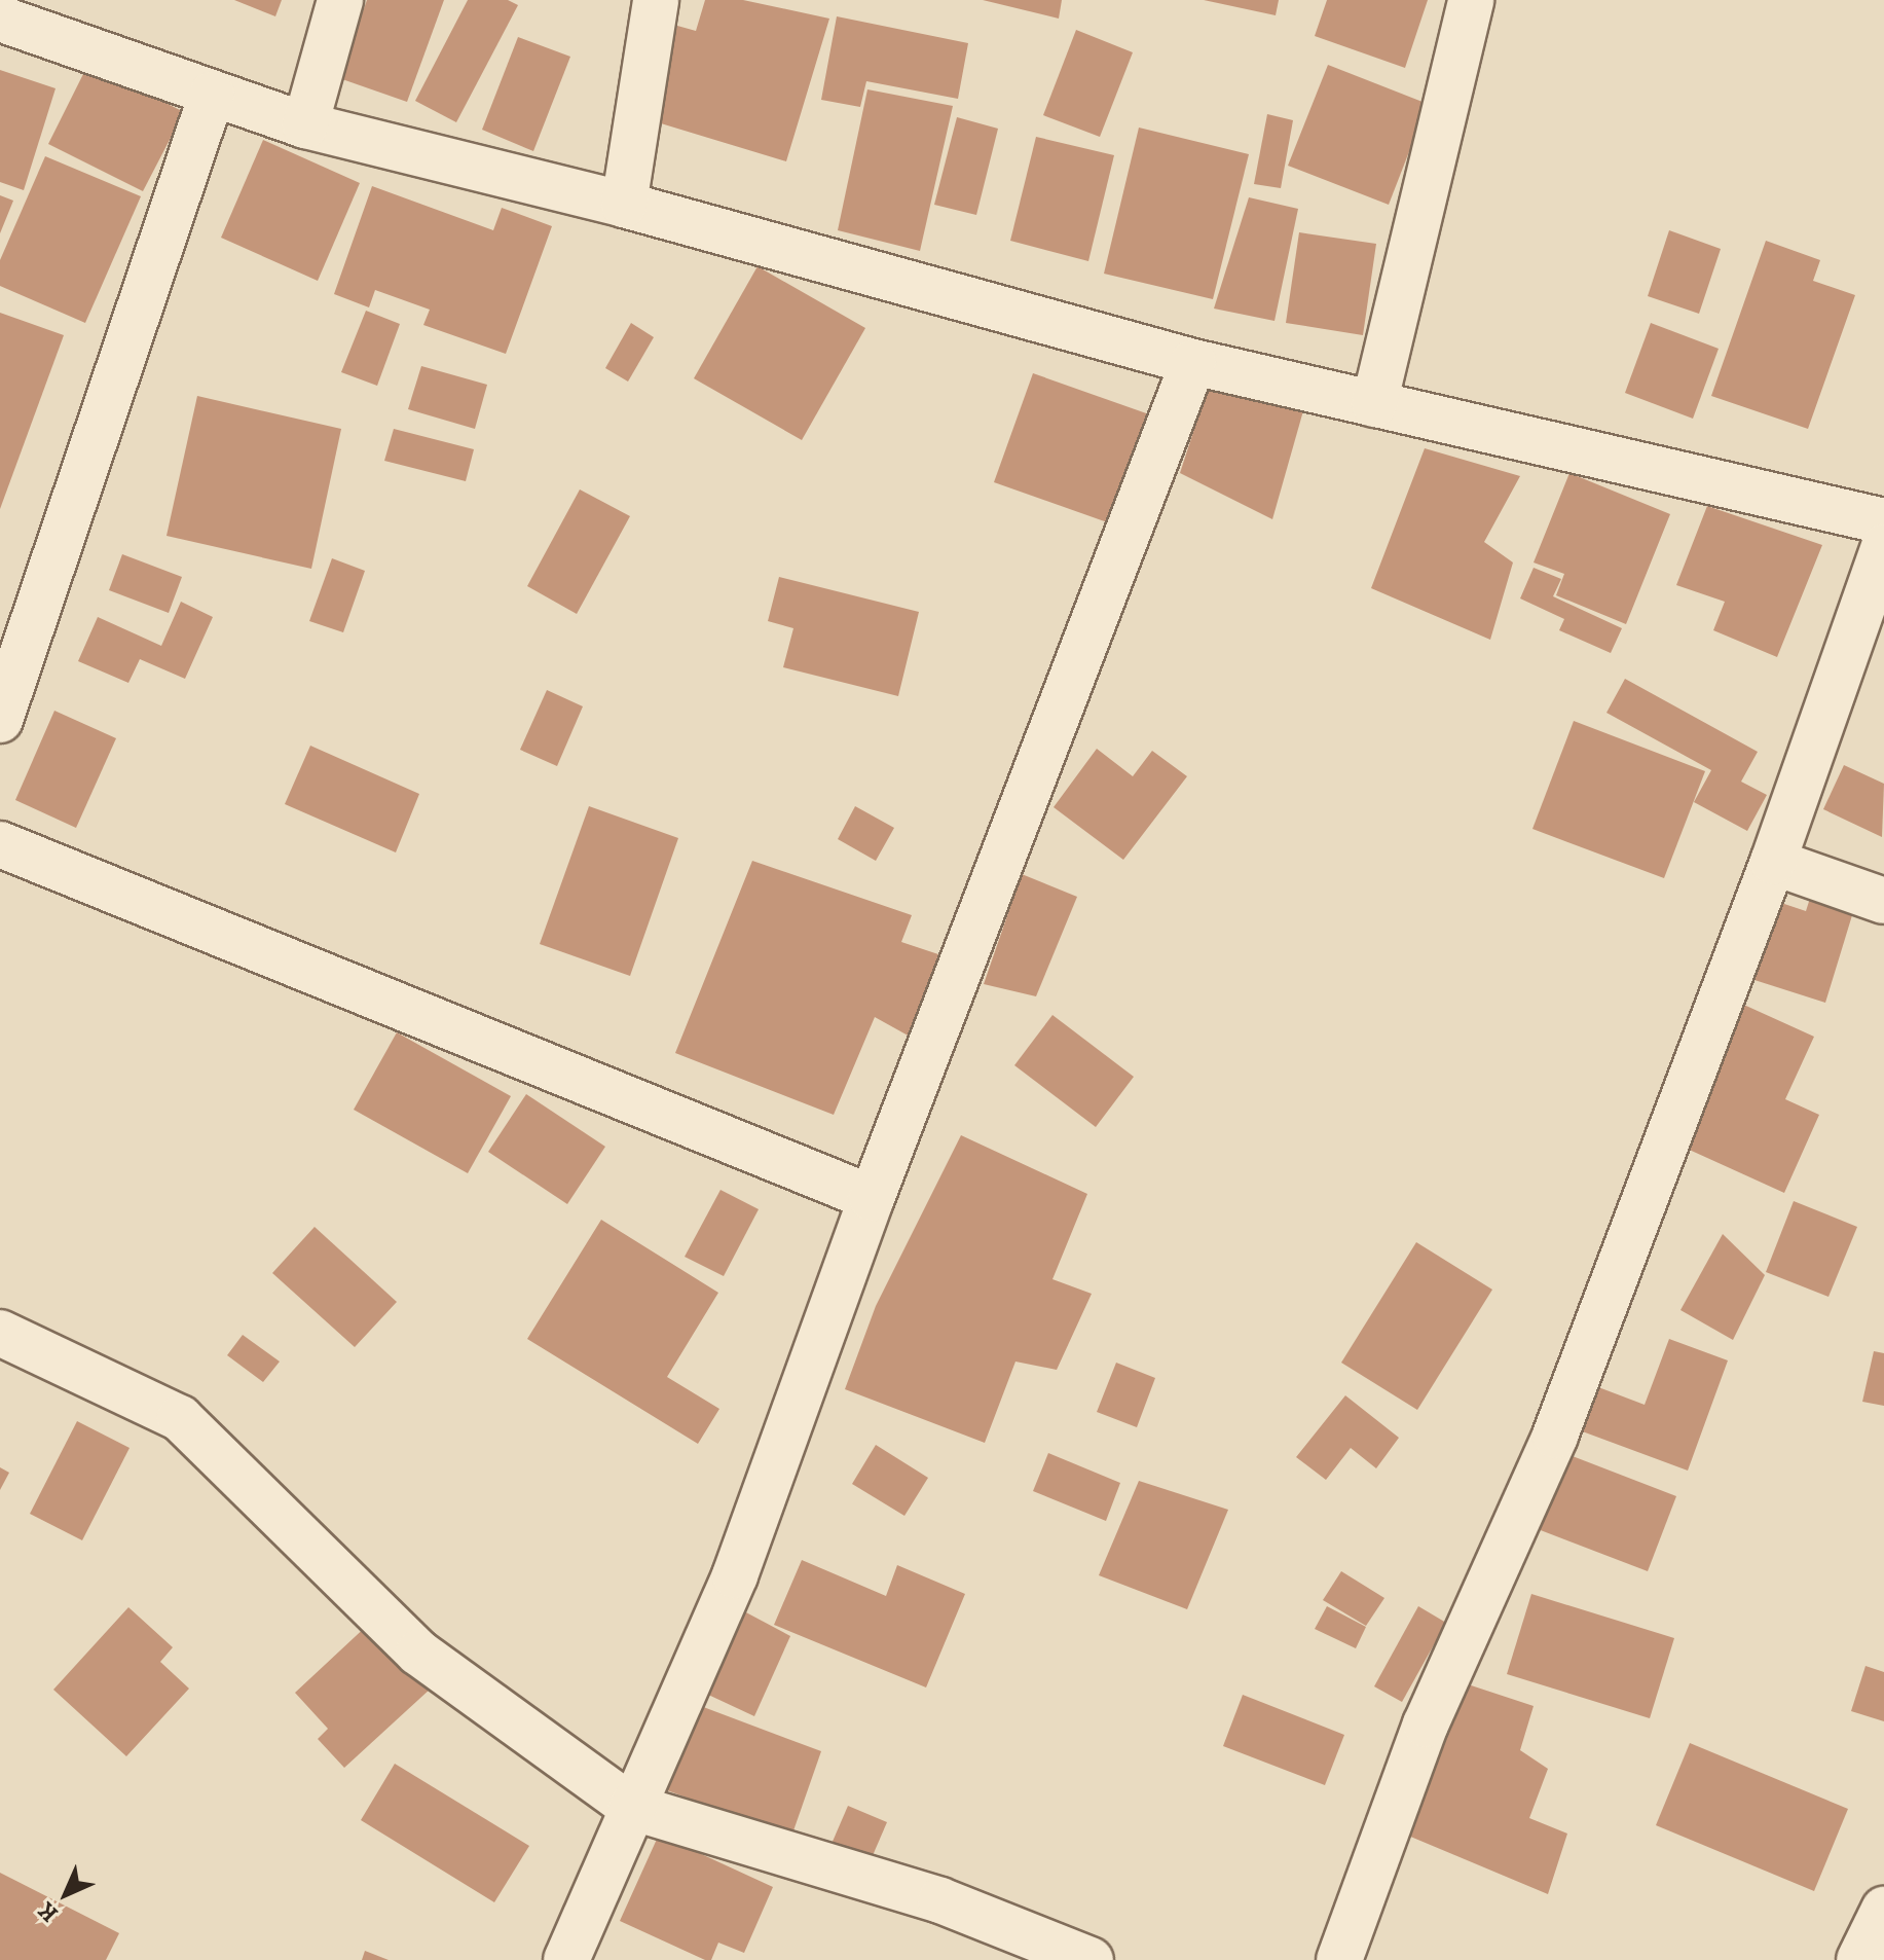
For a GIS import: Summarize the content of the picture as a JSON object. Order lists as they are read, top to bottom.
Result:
{
  "north": "bottom left"
}
